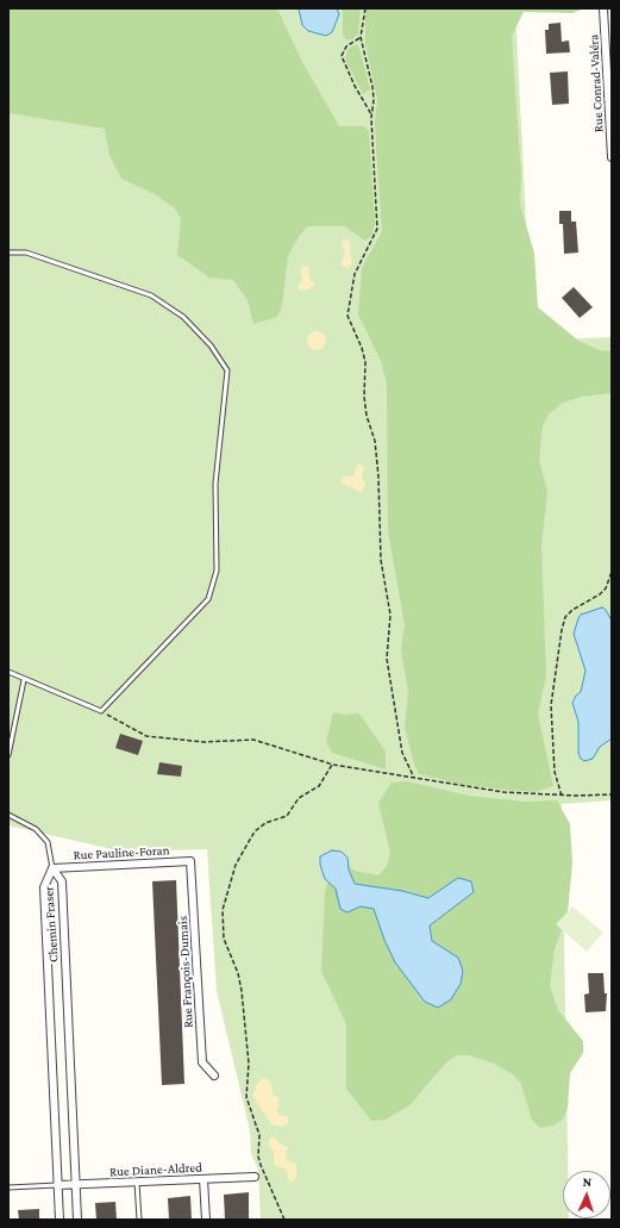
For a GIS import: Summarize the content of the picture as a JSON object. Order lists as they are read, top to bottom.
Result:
{
  "streets": {
    "street": [
      "Rue Conrad-Valéra",
      "Rue Pauline-Foran",
      "Chemin Fraser",
      "Rue François-Dumais",
      "Rue Diane-Aldred"
    ]
  },
  "crossings": [
    ["Rue Pauline-Foran", "Chemin Fraser"],
    ["Rue Pauline-Foran", "Rue François-Dumais"],
    ["Chemin Fraser", "Rue Diane-Aldred"]
  ],
  "north": "top"
}
